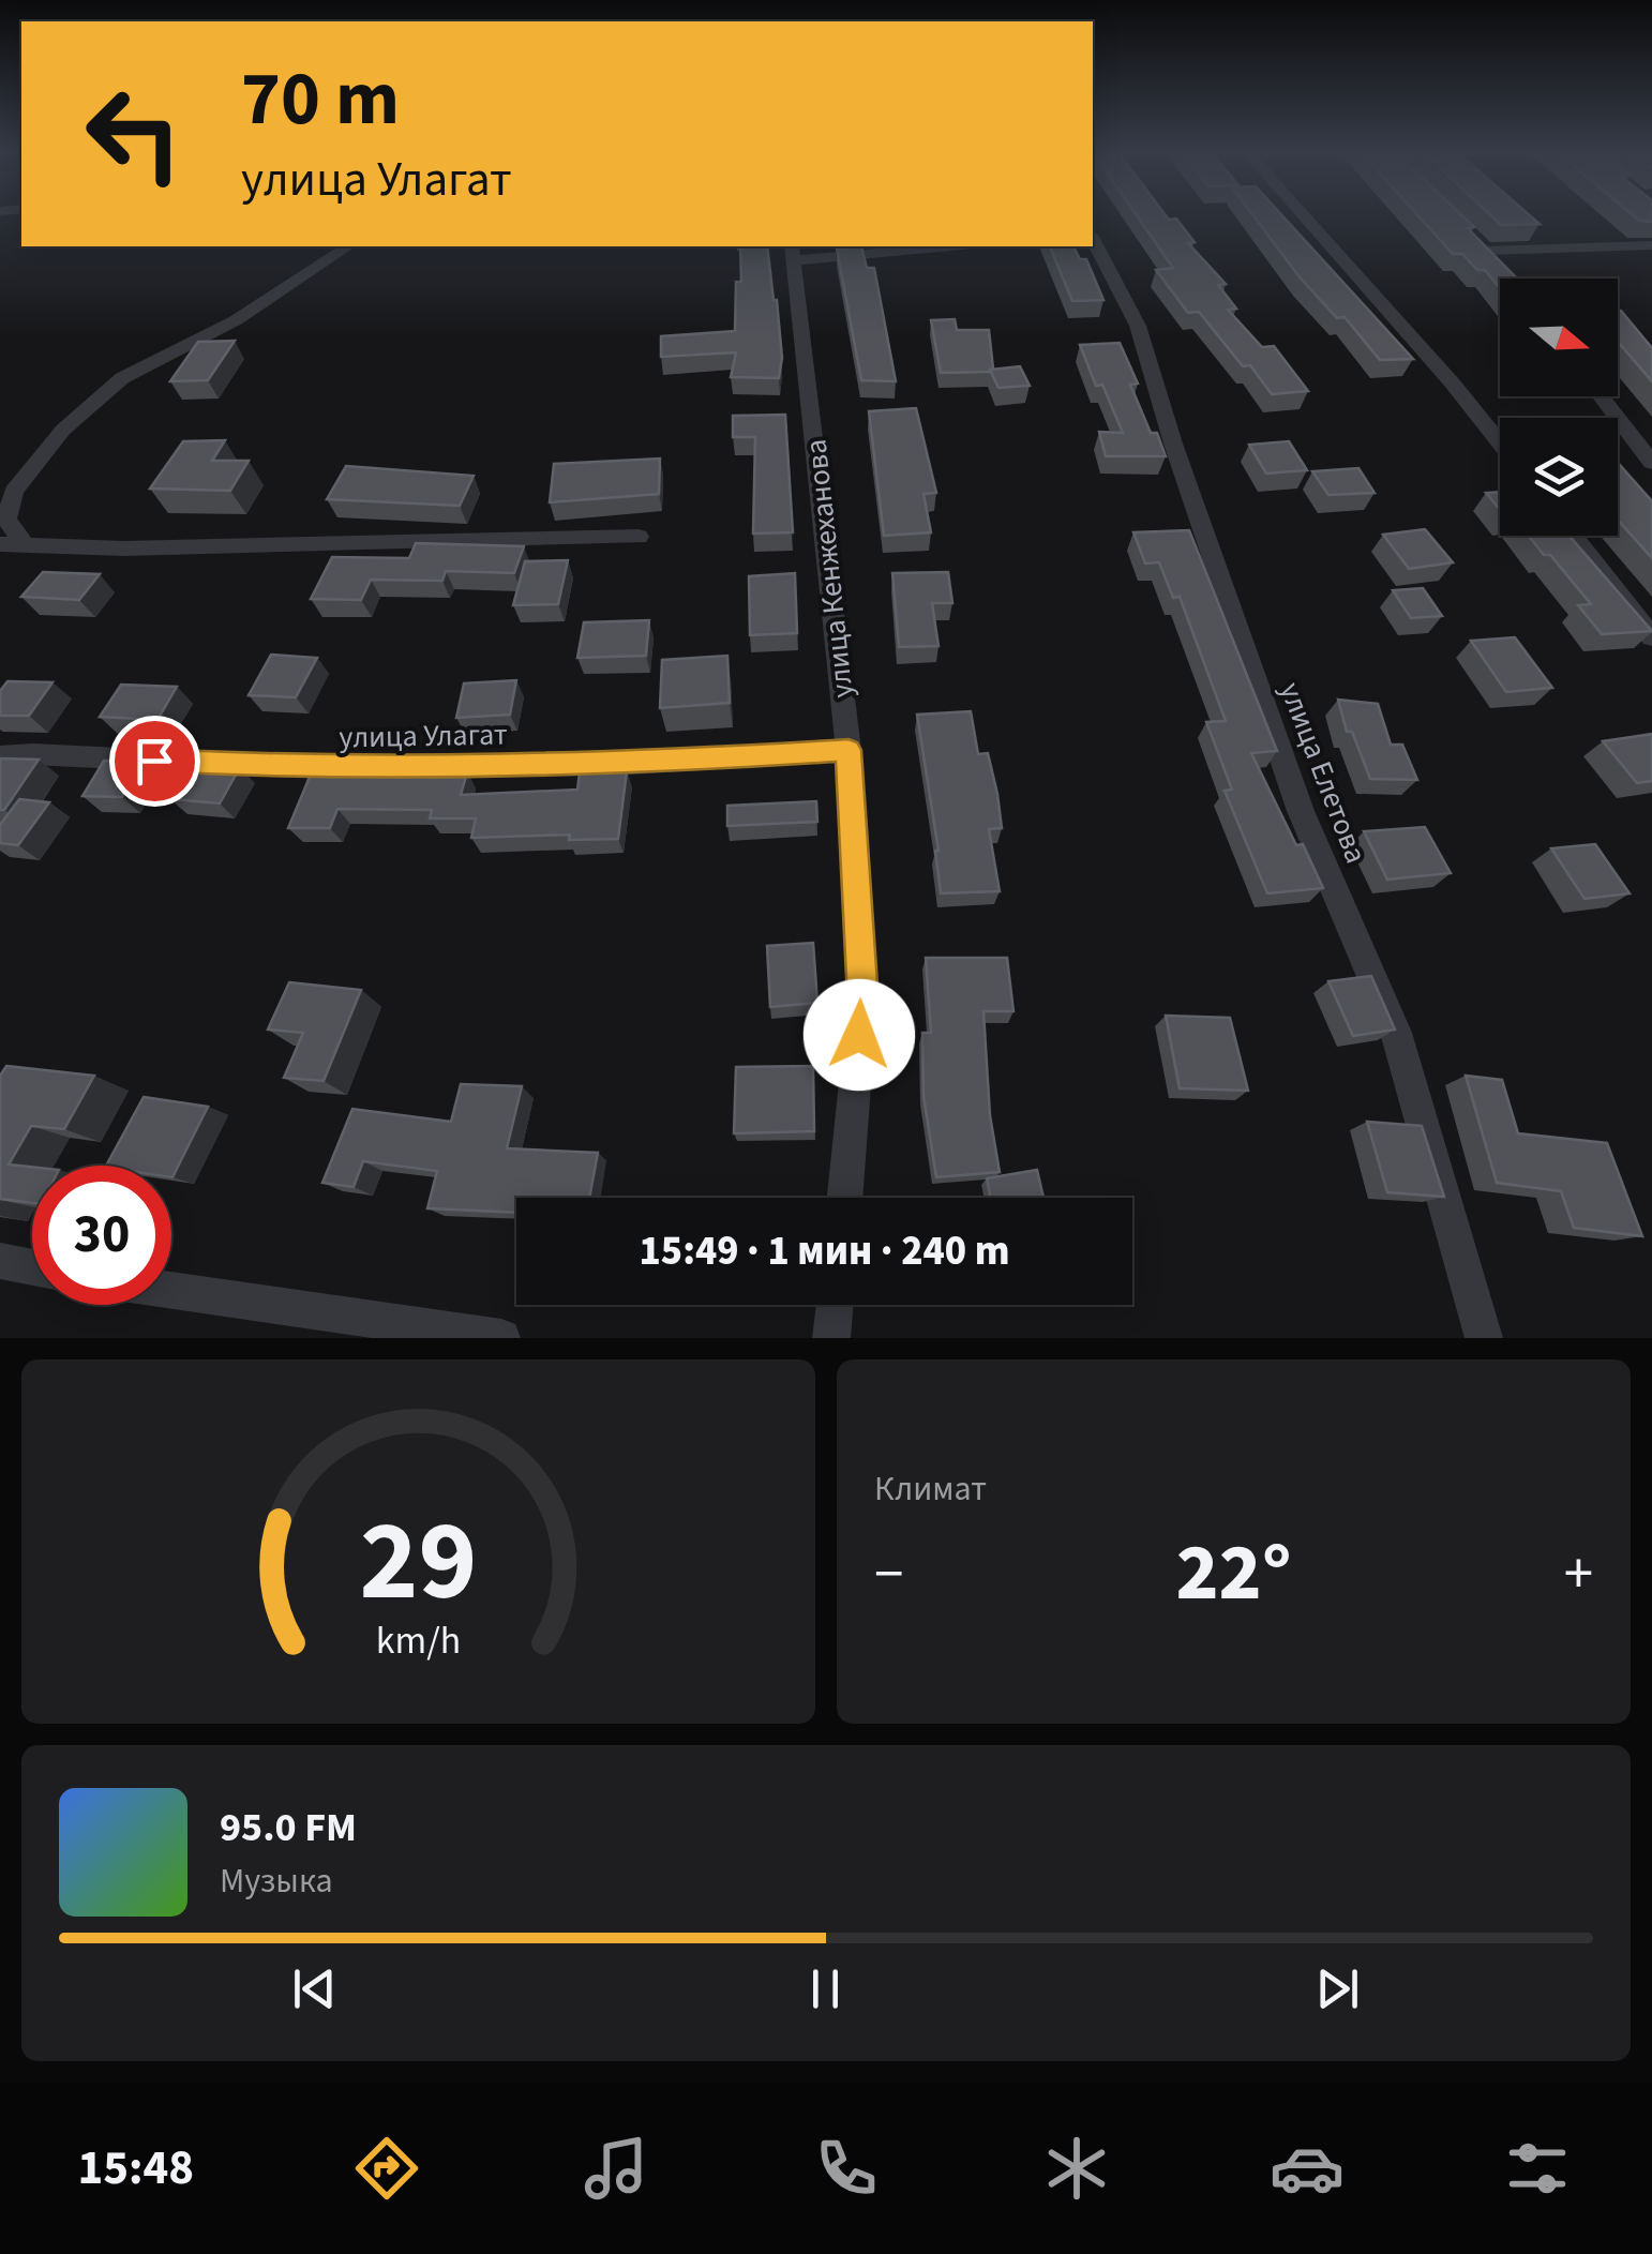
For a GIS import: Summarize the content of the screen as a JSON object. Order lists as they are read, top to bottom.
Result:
{
  "streets": {
    "street": ["улица Кенжеханова", "улица Улагат", "улица Елетова"]
  },
  "crossings": [
    ["улица Кенжеханова", "улица Улагат"]
  ],
  "north": "right",
  "page": {
    "turn": ["70 m", "улица Улагат"],
    "limit": "30",
    "trip": "15:49 · 1 мин · 240 m",
    "tile": "Климат",
    "heat": ["−", "22°", "+"],
    "song": ["95.0 FM", "Музыка"],
    "tabs": "15:48",
    "gauge": ["29", "km/h"]
  }
}
